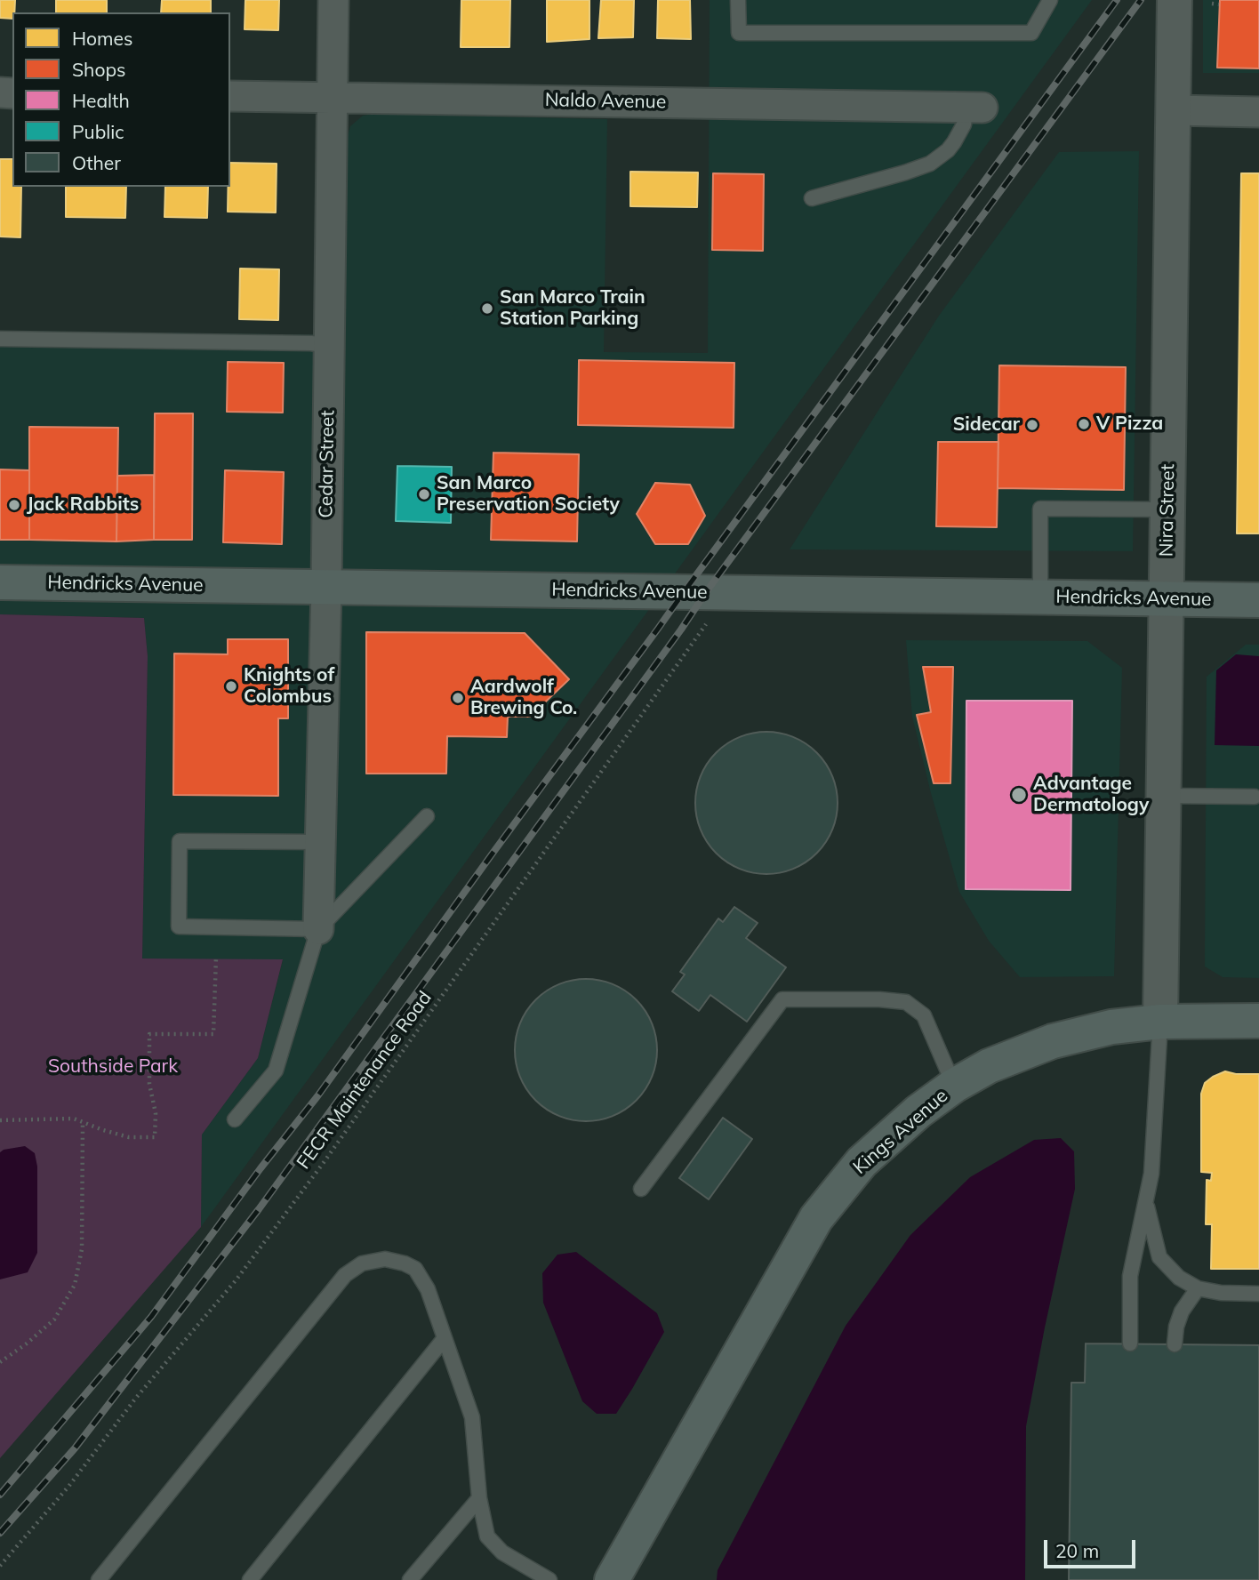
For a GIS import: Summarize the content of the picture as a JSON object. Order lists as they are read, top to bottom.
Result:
{
  "streets": {
    "main road": ["Hendricks Avenue", "Kings Avenue"],
    "street": ["Naldo Avenue", "Cedar Street", "Nira Street"],
    "path": ["FECR Maintenance Road"]
  },
  "crossings": [
    ["Naldo Avenue", "Cedar Street"],
    ["Cedar Street", "Hendricks Avenue"],
    ["Nira Street", "Hendricks Avenue"],
    ["Nira Street", "Kings Avenue"],
    ["Hendricks Avenue", "FECR Maintenance Road"]
  ],
  "parks": ["Southside Park"],
  "places": [
    "San Marco Train Station Parking",
    "V Pizza",
    "Sidecar",
    "San Marco Preservation Society",
    "Jack Rabbits",
    "Knights of Colombus",
    "Aardwolf Brewing Co.",
    "Advantage Dermatology"
  ],
  "legend": [
    "Homes",
    "Shops",
    "Health",
    "Public",
    "Other"
  ],
  "scale_bar": "20 m"
}
